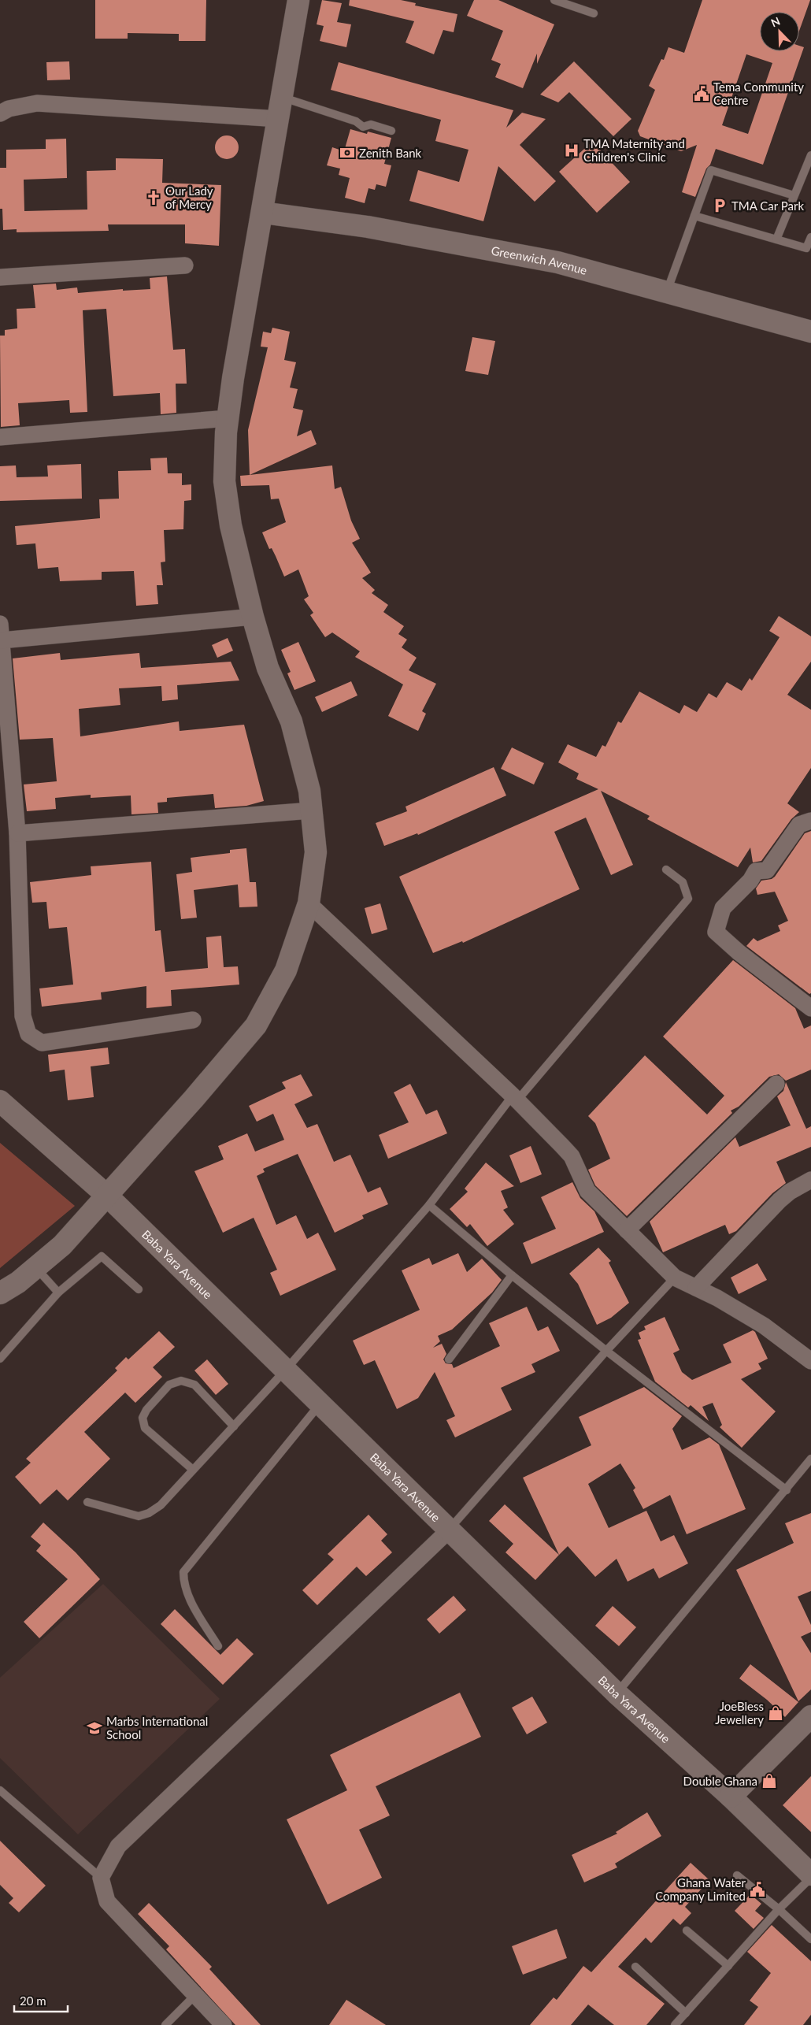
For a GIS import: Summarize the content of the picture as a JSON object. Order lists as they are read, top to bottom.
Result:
{
  "streets": {
    "street": ["Greenwich Avenue", "Baba Yara Avenue"]
  },
  "places": {
    "public building": ["Tema Community Centre", "Ghana Water Company Limited"],
    "hospital": ["TMA Maternity and Children's Clinic"],
    "bank": ["Zenith Bank"],
    "church": ["Our Lady of Mercy"],
    "parking": ["TMA Car Park"],
    "shop": ["JoeBless Jewellery", "Double Ghana"],
    "school or university": ["Marbs International School"]
  },
  "scale_bar": "20 m",
  "north": "top left"
}
